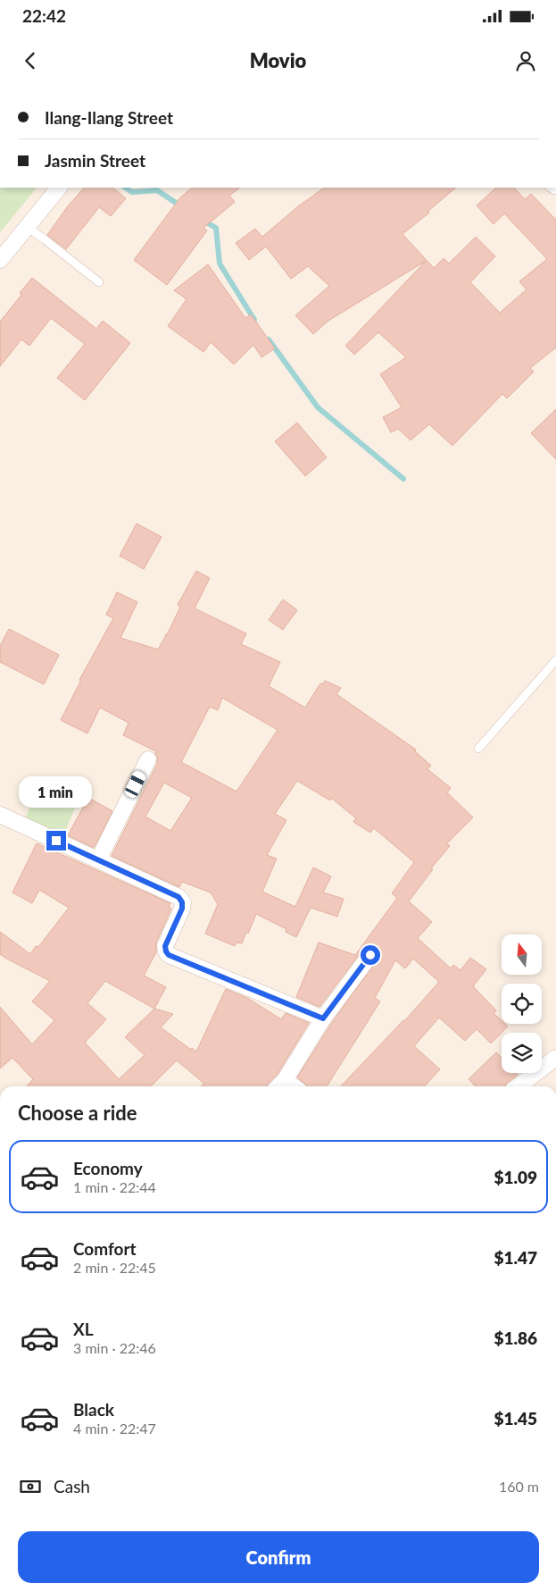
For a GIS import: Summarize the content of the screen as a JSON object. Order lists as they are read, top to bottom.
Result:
{
  "north": "top",
  "page": {
    "status": "22:42",
    "header": "Movio",
    "banner": ["Ilang-Ilang Street", "Jasmin Street"],
    "bubble": "1 min",
    "heading": "Choose a ride",
    "list": [
      {
        "name": "Economy",
        "note": "1 min · 22:44",
        "value": "$1.09"
      },
      {
        "name": "Comfort",
        "note": "2 min · 22:45",
        "value": "$1.47"
      },
      {
        "name": "XL",
        "note": "3 min · 22:46",
        "value": "$1.86"
      },
      {
        "name": "Black",
        "note": "4 min · 22:47",
        "value": "$1.45"
      }
    ],
    "pay": ["Cash", "160 m"],
    "buttons": "Confirm"
  }
}
